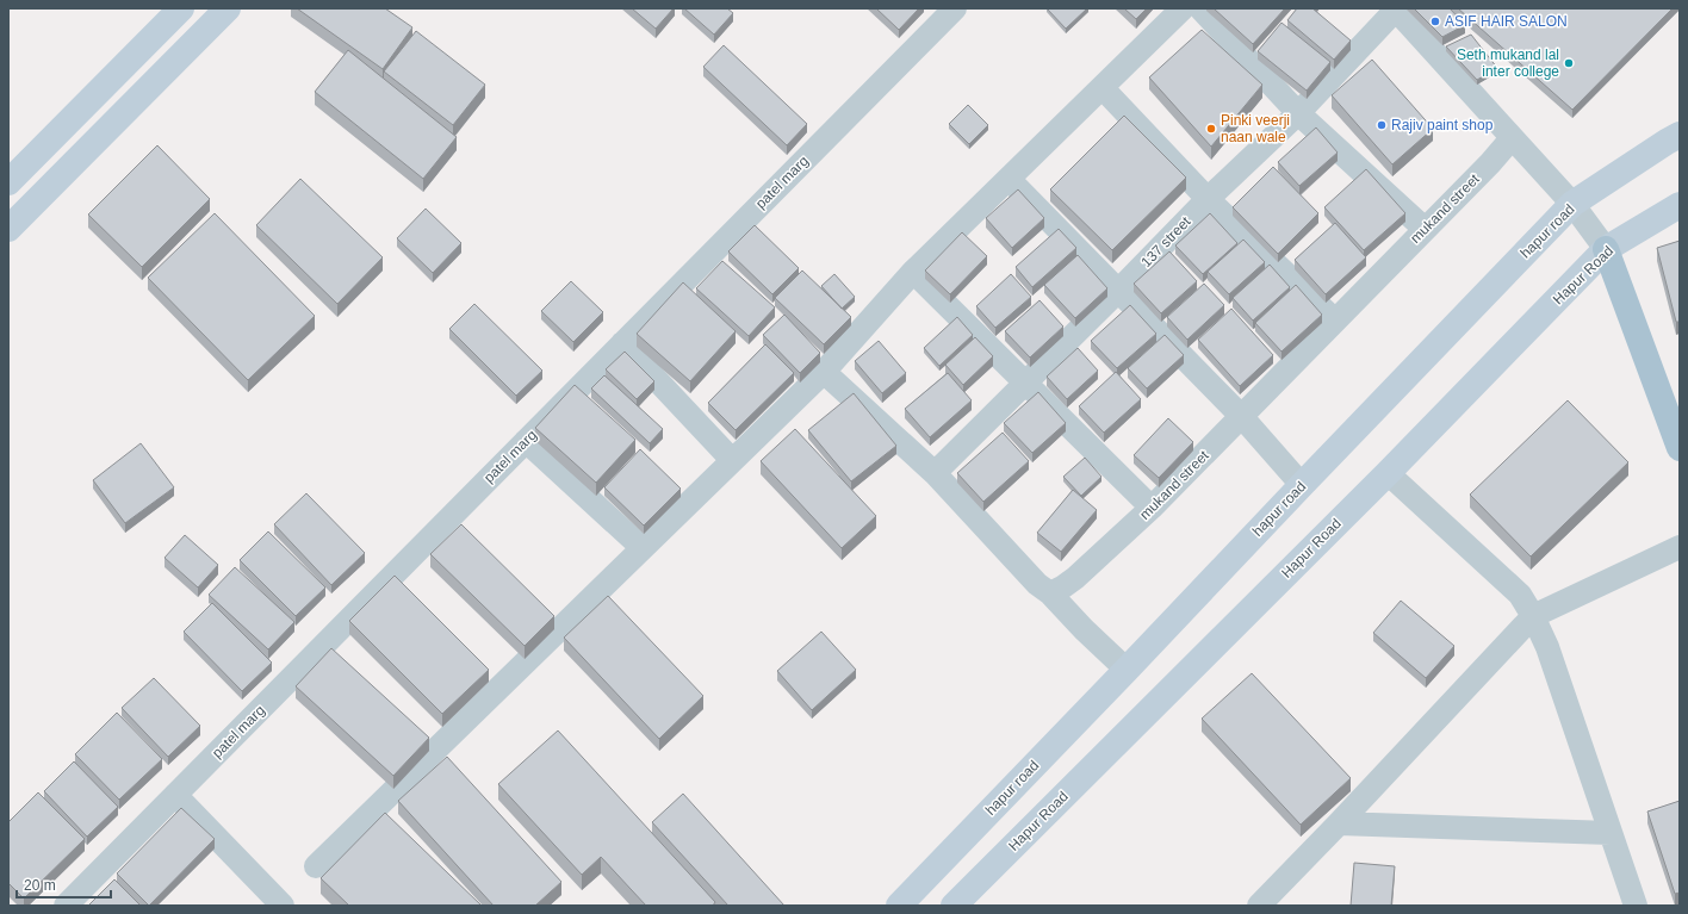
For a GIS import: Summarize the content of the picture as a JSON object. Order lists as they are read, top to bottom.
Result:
{
  "streets": {
    "main road": ["hapur road", "Hapur Road"],
    "street": ["patel marg", "mukand street", "137 street"]
  },
  "places": [
    "ASIF HAIR SALON",
    "Seth mukand lal inter college",
    "Rajiv paint shop",
    "Pinki veerji naan wale"
  ],
  "scale_bar": "20 m"
}
